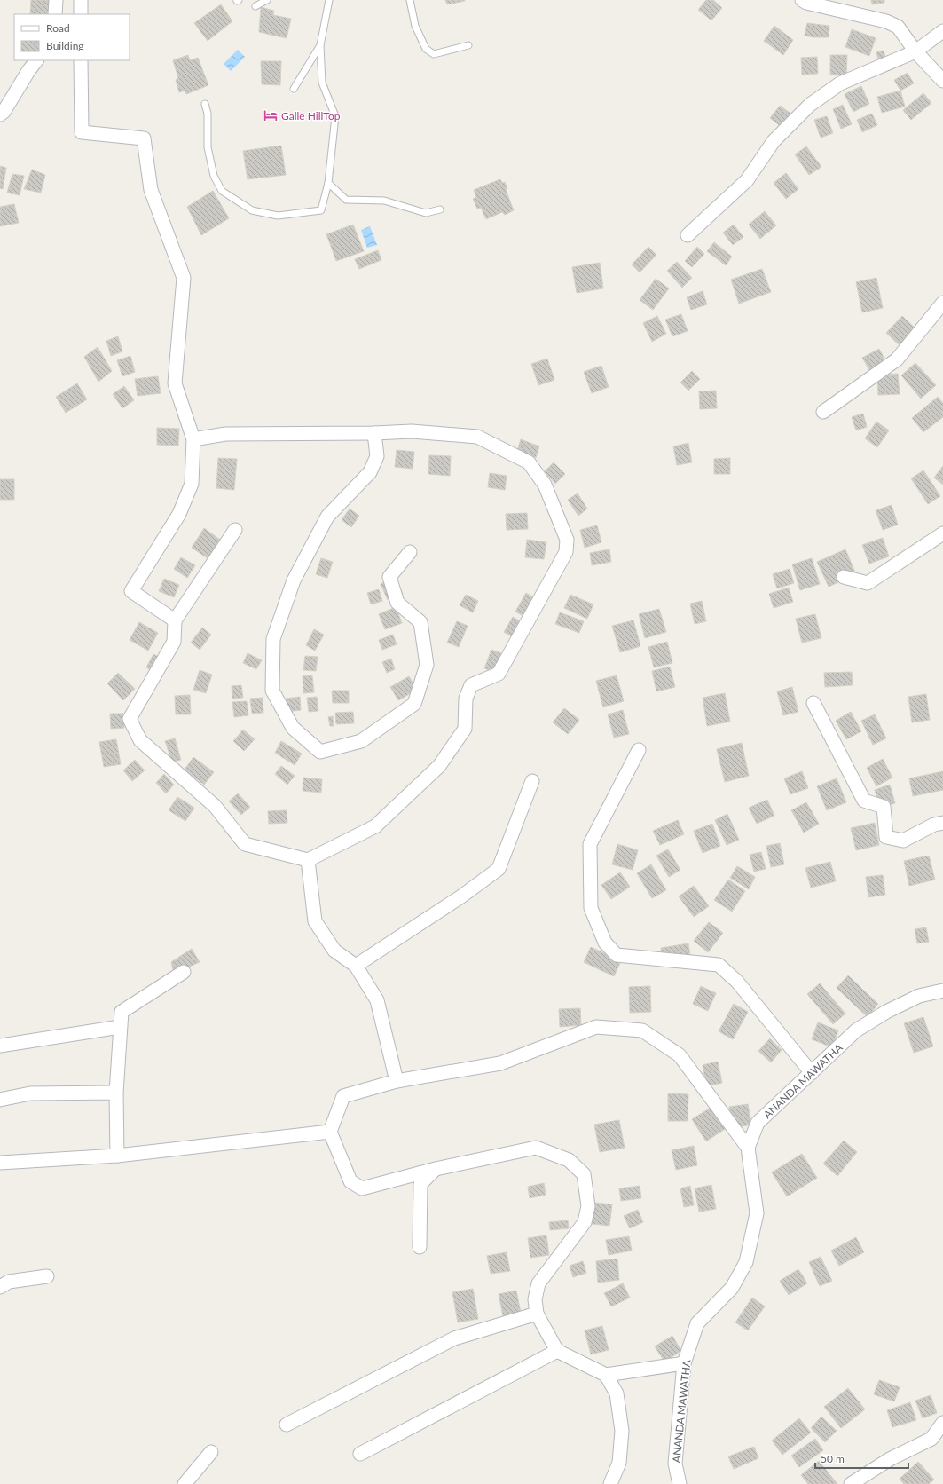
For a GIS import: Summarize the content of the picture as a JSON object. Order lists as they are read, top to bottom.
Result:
{
  "streets": {
    "street": ["ANANDA MAWATHA"]
  },
  "places": {
    "hotel": ["Galle HillTop"]
  },
  "legend": ["Road", "Building"],
  "scale_bar": "50 m"
}
